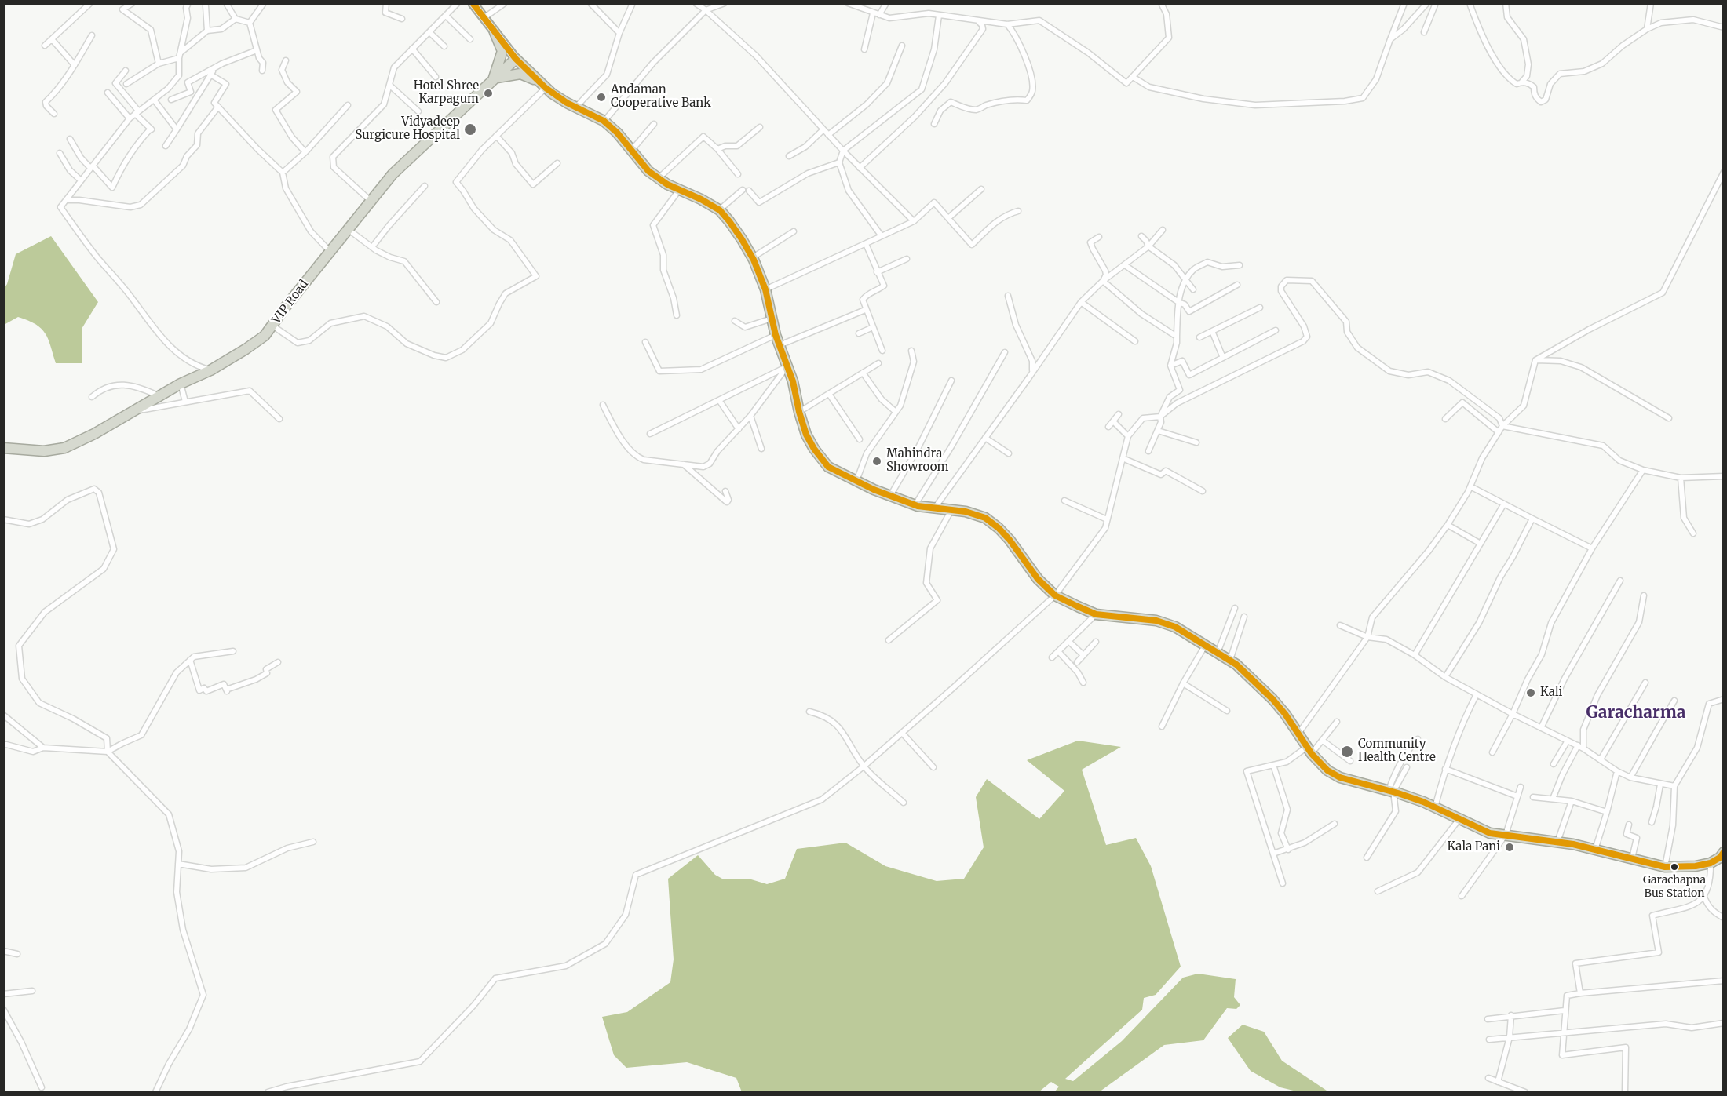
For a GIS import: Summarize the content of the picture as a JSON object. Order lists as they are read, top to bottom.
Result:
{
  "streets": {
    "highway": ["VIP Road"]
  },
  "districts": ["Garacharma"],
  "places": [
    "Hotel Shree Karpagum",
    "Andaman Cooperative Bank",
    "Vidyadeep Surgicure Hospital",
    "Mahindra Showroom",
    "Kali",
    "Community Health Centre",
    "Kala Pani",
    "Garachapna Bus Station"
  ]
}
